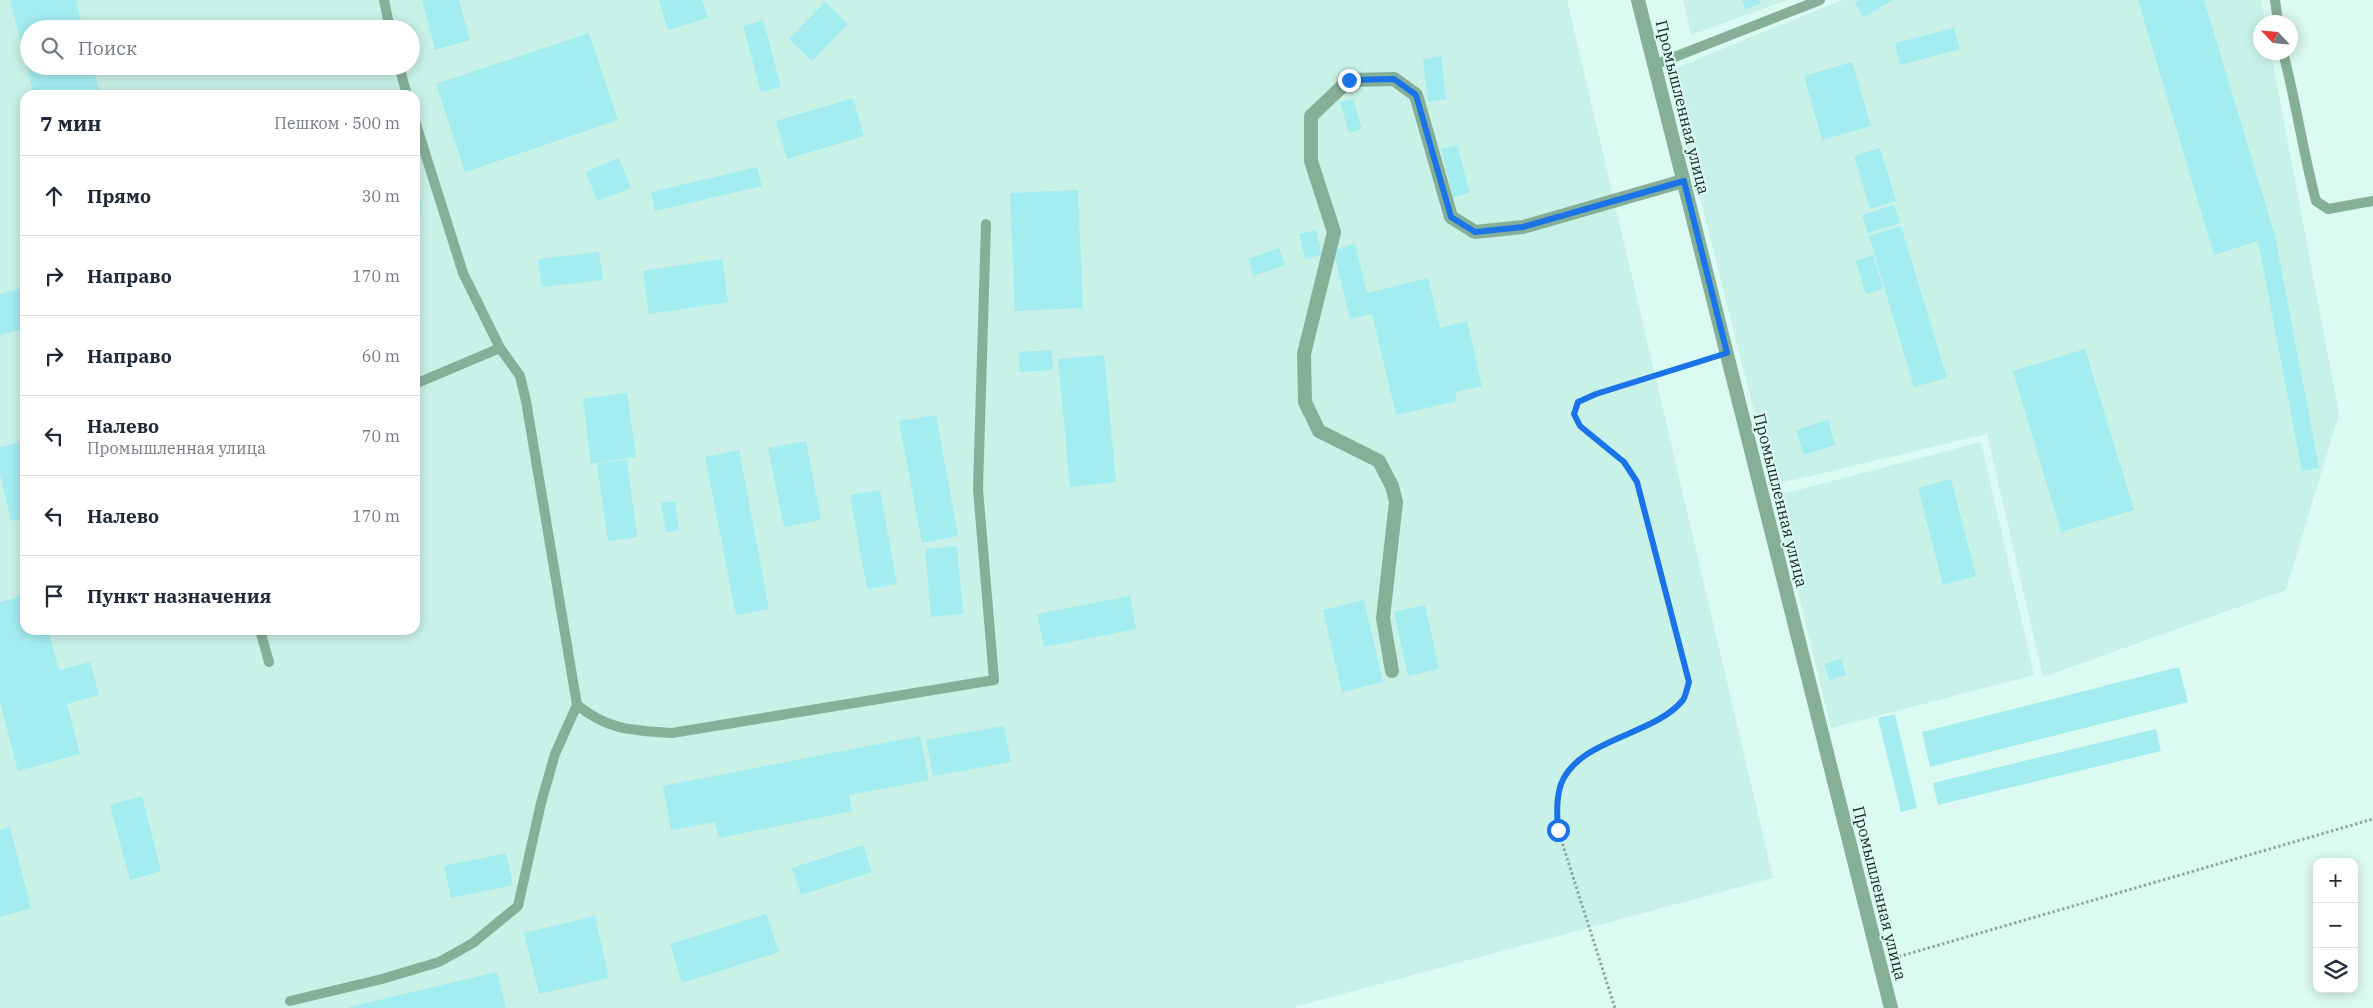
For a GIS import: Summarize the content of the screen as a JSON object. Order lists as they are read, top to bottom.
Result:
{
  "streets": {
    "street": ["Промышленная улица"]
  },
  "north": "top left",
  "page": {
    "search": "Поиск",
    "heading": ["7 мин", "Пешком · 500 m"],
    "list": [
      ["Прямо", "30 m"],
      ["Направо", "170 m"],
      ["Направо", "60 m"],
      ["Налево", "Промышленная улица", "70 m"],
      ["Налево", "170 m"],
      "Пункт назначения"
    ],
    "map_buttons": ["+", "−"]
  }
}
